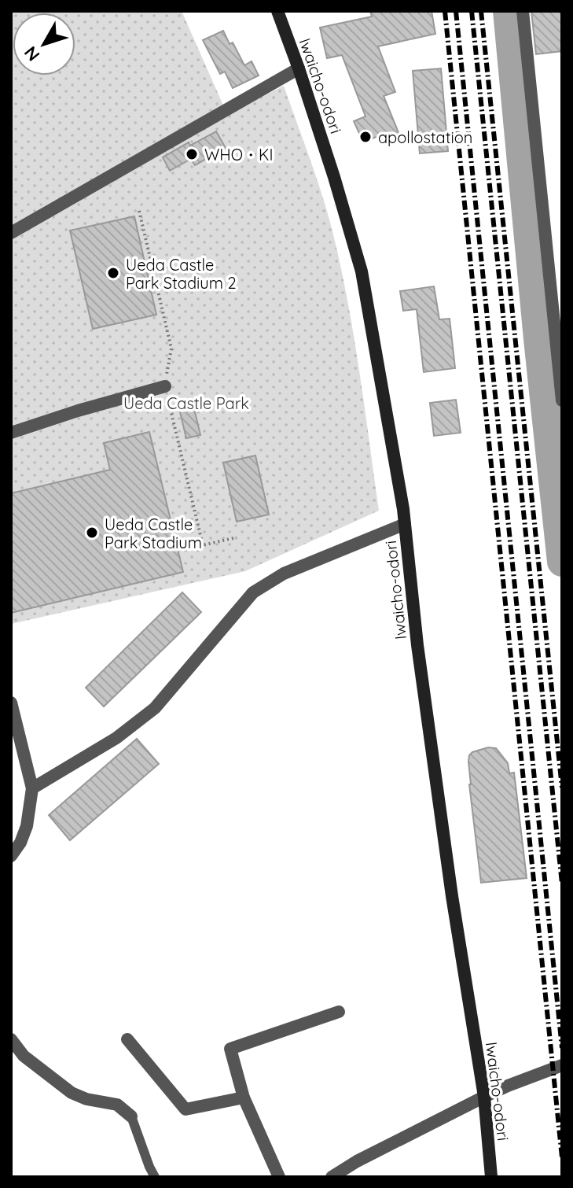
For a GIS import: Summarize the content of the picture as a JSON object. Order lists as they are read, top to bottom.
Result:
{
  "streets": {
    "street": ["Iwaicho-odori"]
  },
  "parks": ["Ueda Castle Park"],
  "places": [
    "apollostation",
    "WHO・KI",
    "Ueda Castle Park Stadium 2",
    "Ueda Castle Park Stadium"
  ],
  "north": "bottom left"
}
